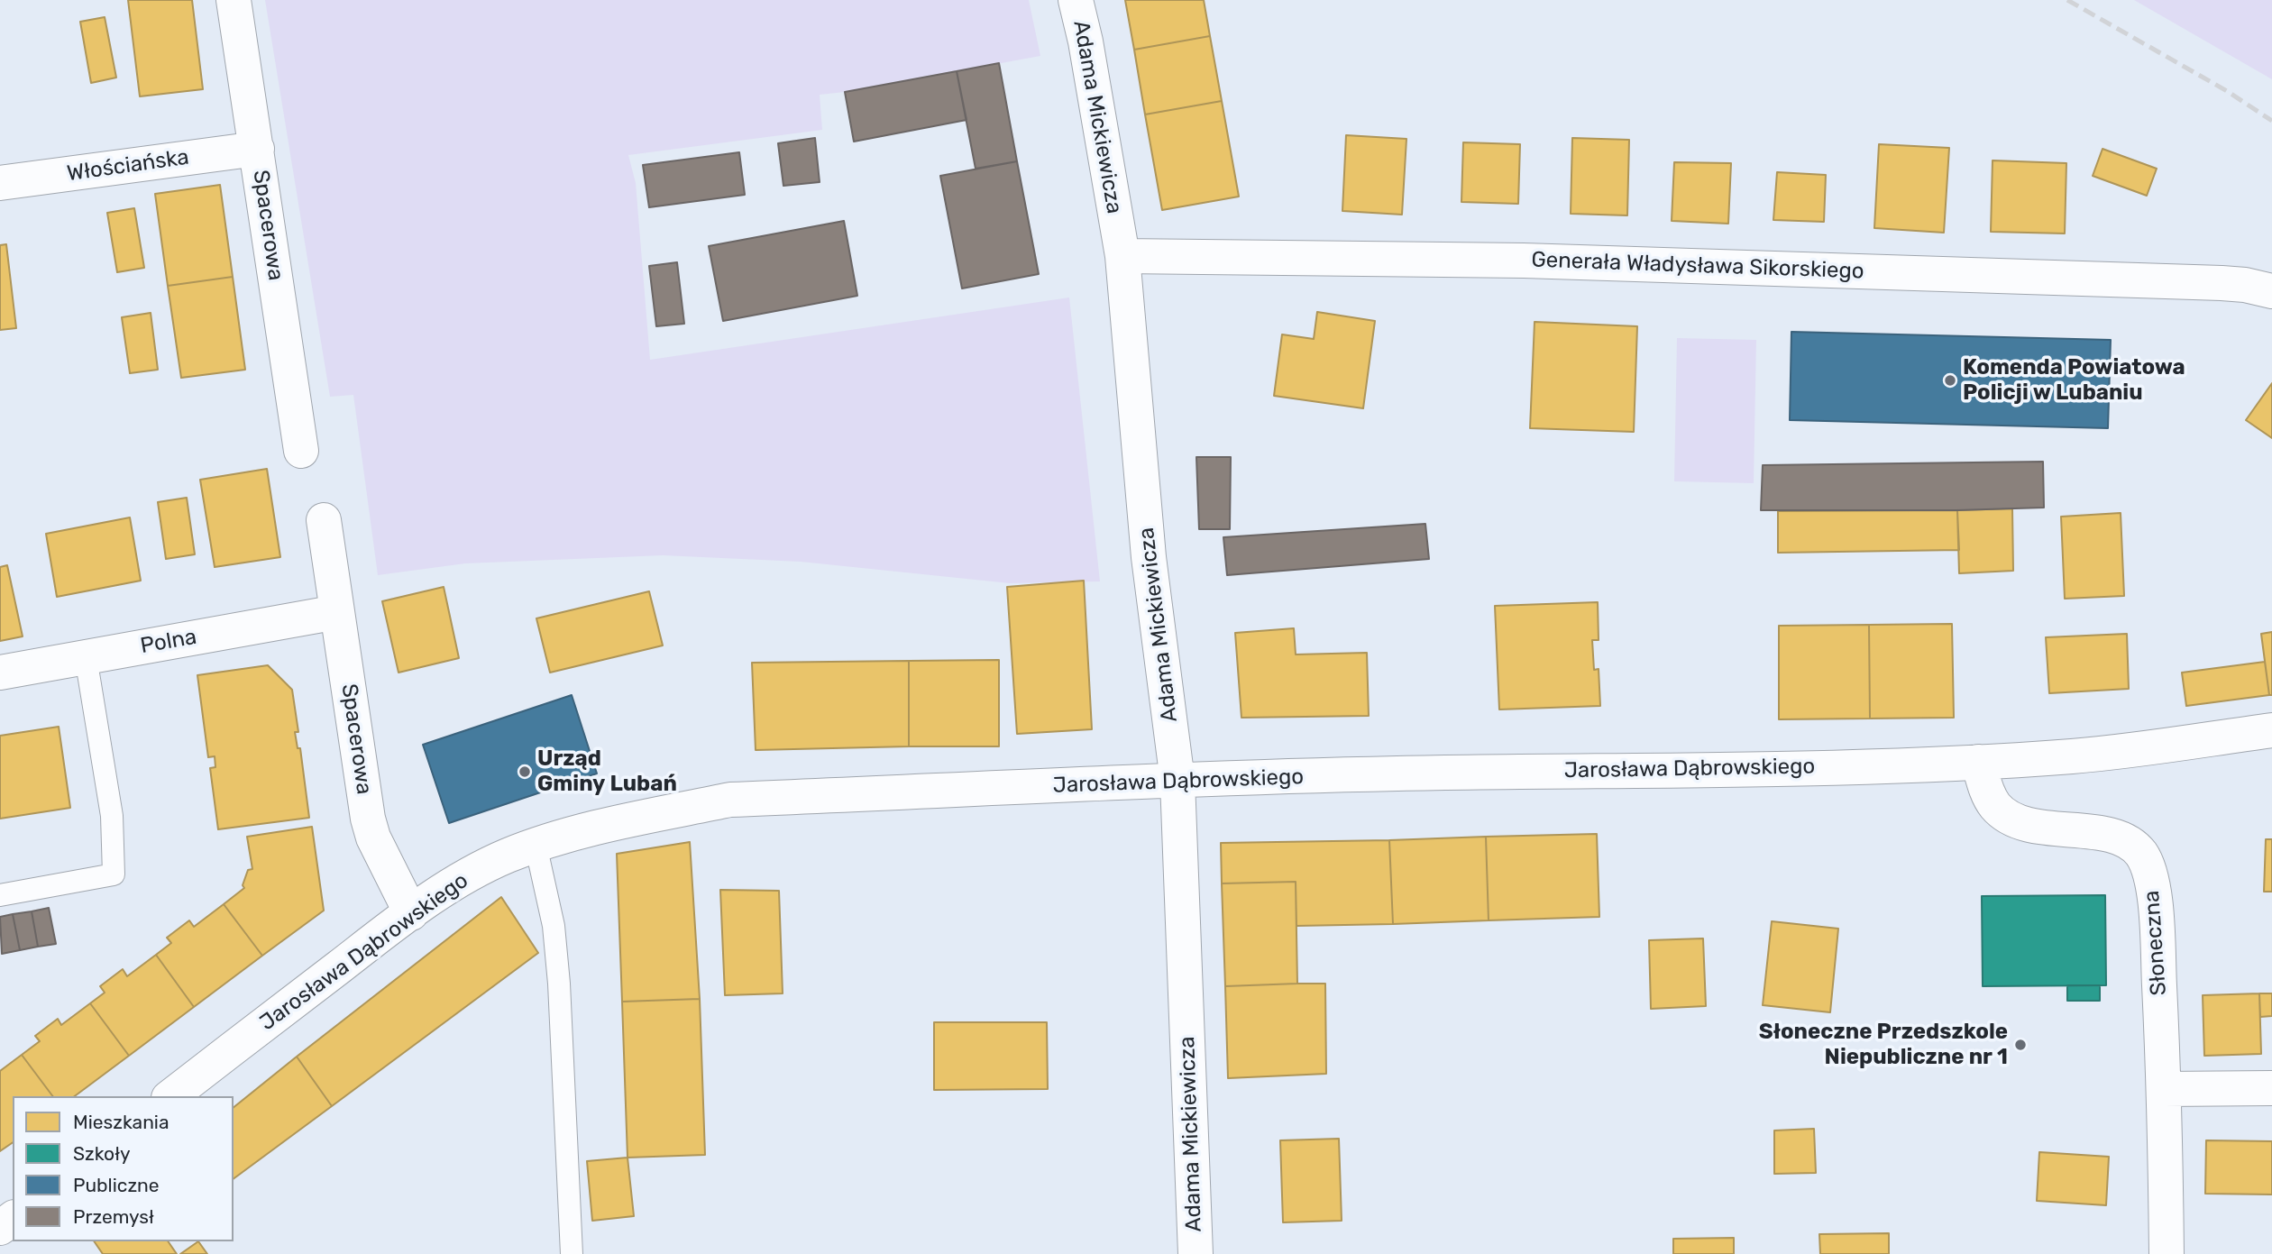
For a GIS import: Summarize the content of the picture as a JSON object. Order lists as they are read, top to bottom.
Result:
{
  "streets": {
    "street": [
      "Adama Mickiewicza",
      "Włościańska",
      "Spacerowa",
      "Generała Władysława Sikorskiego",
      "Polna",
      "Jarosława Dąbrowskiego",
      "Słoneczna"
    ]
  },
  "crossings": [
    ["Adama Mickiewicza", "Generała Władysława Sikorskiego"],
    ["Adama Mickiewicza", "Jarosława Dąbrowskiego"],
    ["Włościańska", "Spacerowa"],
    ["Spacerowa", "Polna"],
    ["Spacerowa", "Jarosława Dąbrowskiego"],
    ["Jarosława Dąbrowskiego", "Słoneczna"]
  ],
  "places": ["Komenda Powiatowa Policji w Lubaniu", "Urząd Gminy Lubań", "Słoneczne Przedszkole Niepubliczne nr 1"],
  "legend": [
    "Mieszkania",
    "Szkoły",
    "Publiczne",
    "Przemysł"
  ]
}
